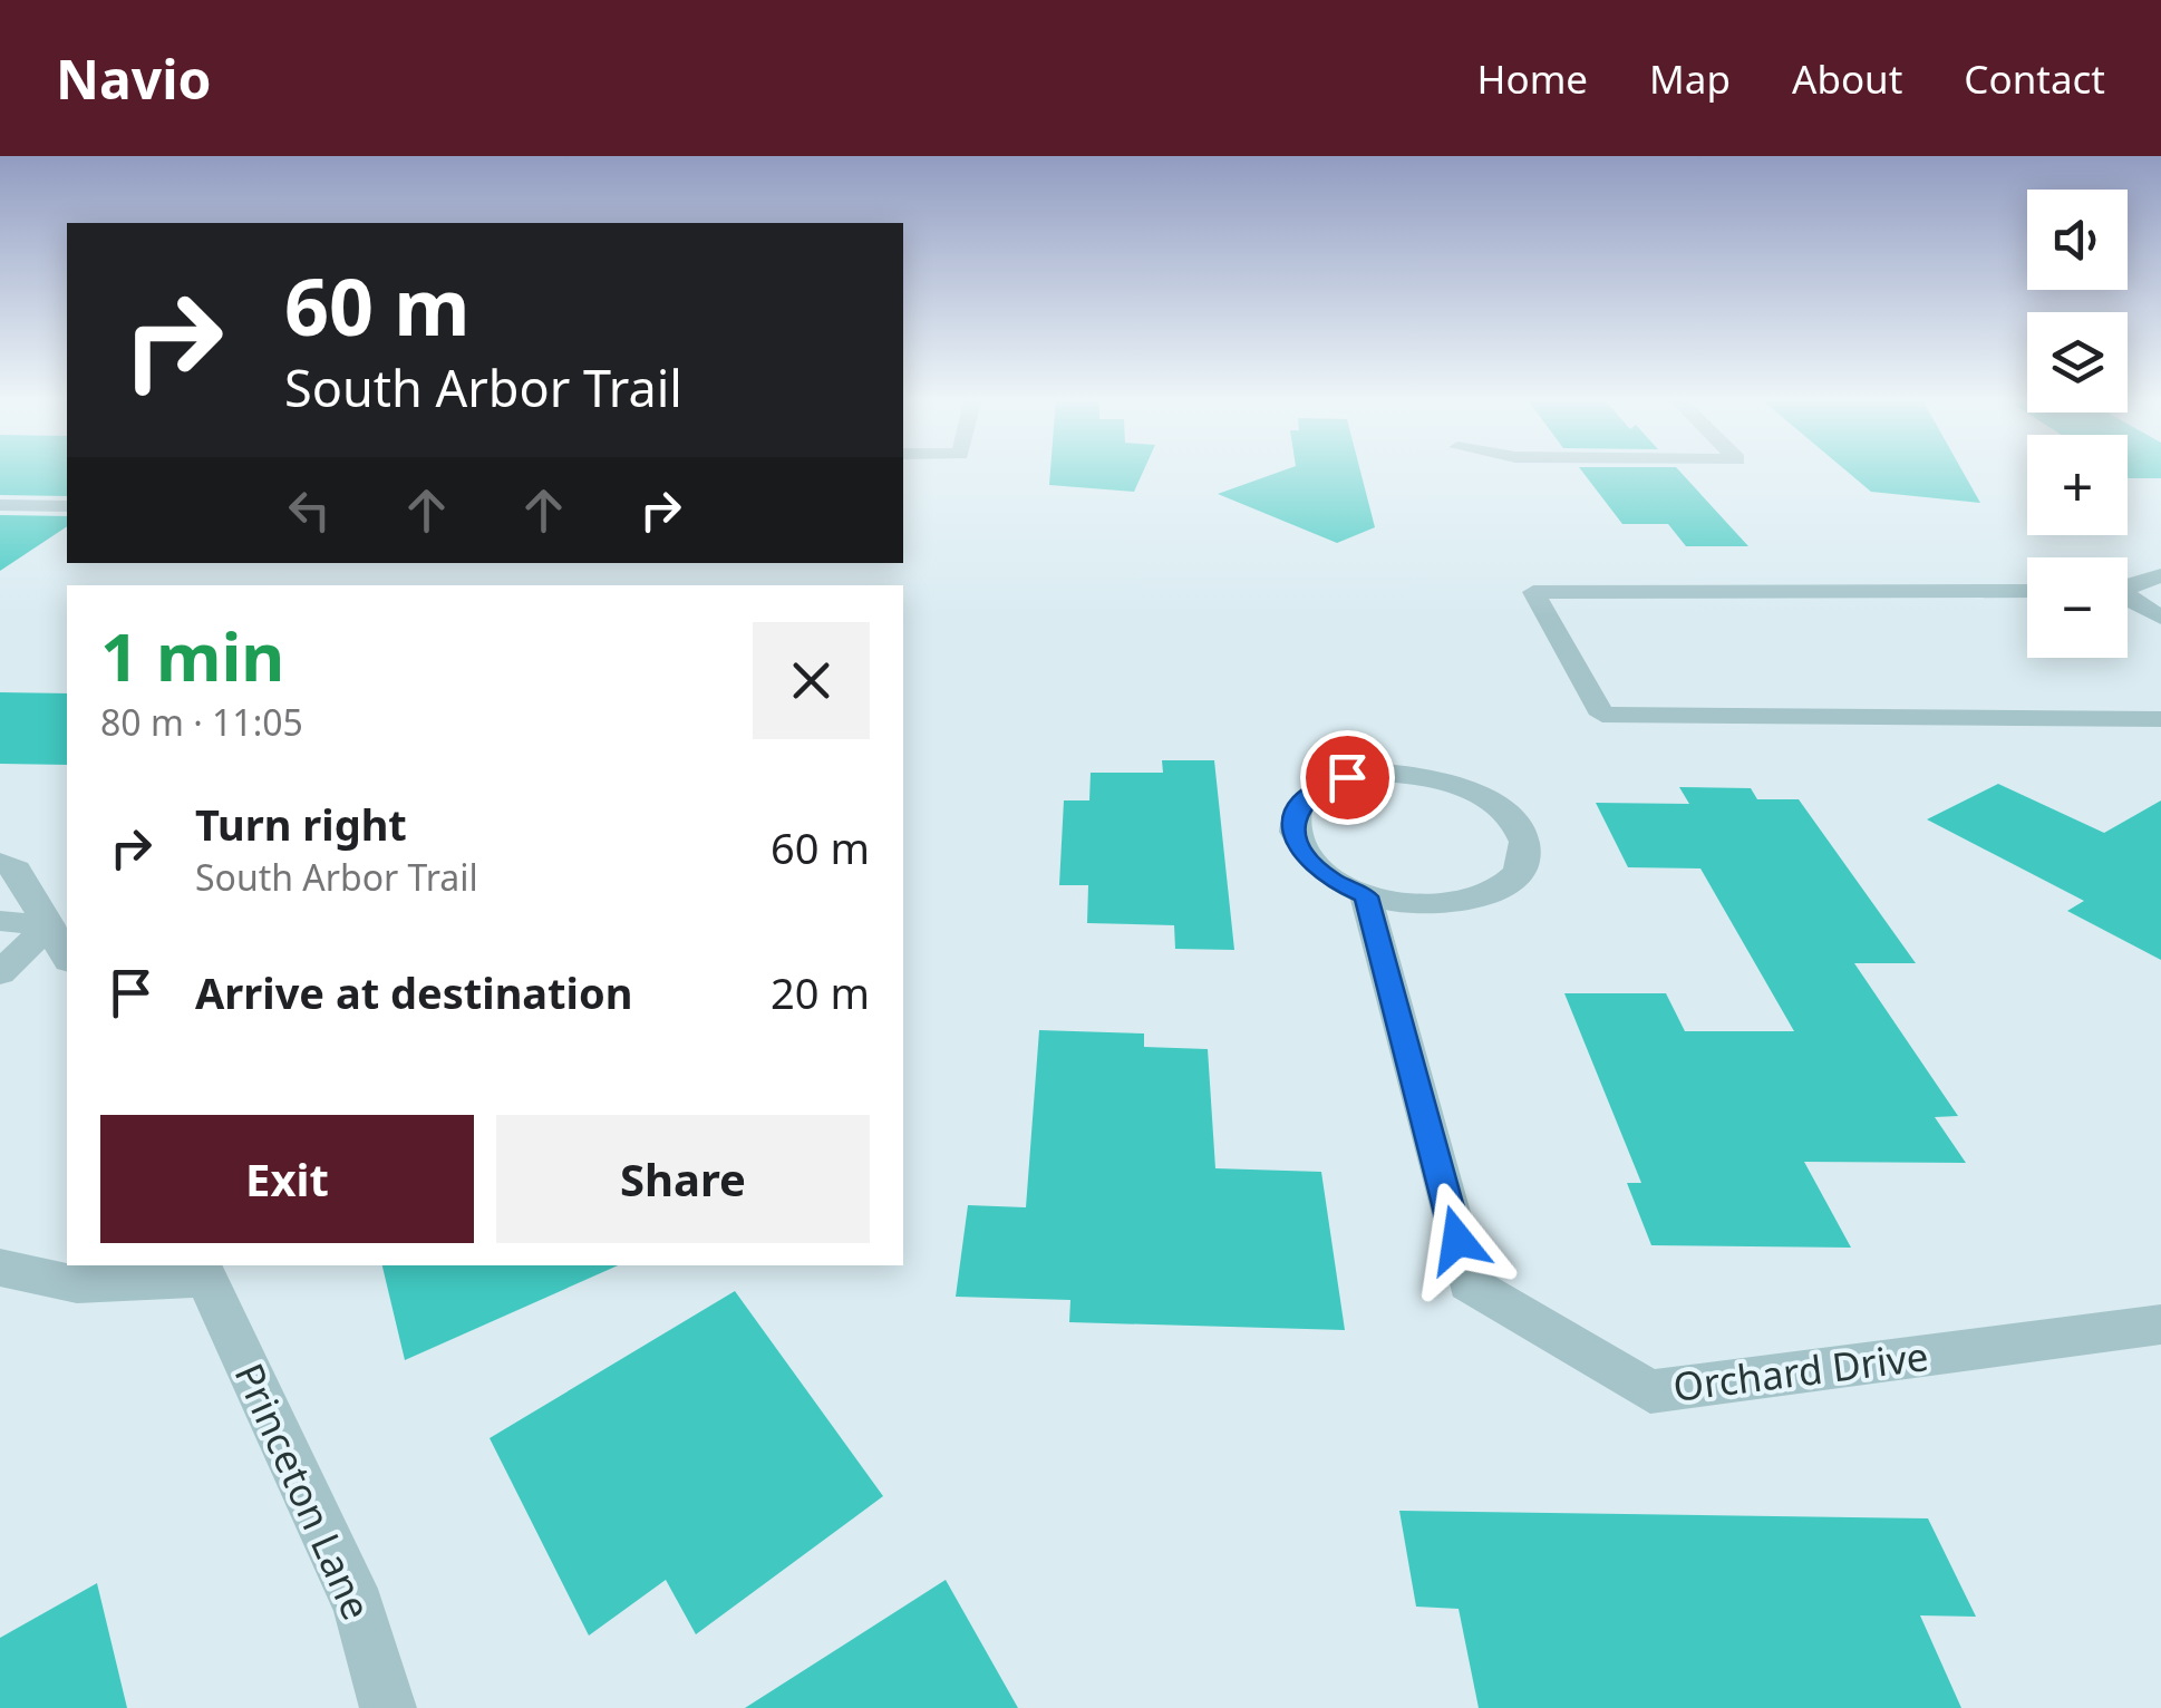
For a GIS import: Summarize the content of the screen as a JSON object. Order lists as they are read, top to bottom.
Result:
{
  "streets": {
    "street": ["Orchard Drive", "Princeton Lane"]
  },
  "page": {
    "header": "Navio",
    "nav": [
      "Home",
      "Map",
      "About",
      "Contact"
    ],
    "map_buttons": ["+", "−"],
    "turn": ["60 m", "South Arbor Trail"],
    "heading": ["1 min", "80 m · 11:05"],
    "list": [
      {
        "name": "Turn right",
        "note": "South Arbor Trail",
        "value": "60 m"
      },
      {
        "name": "Arrive at destination",
        "value": "20 m"
      }
    ],
    "buttons": ["Exit", "Share"]
  }
}
